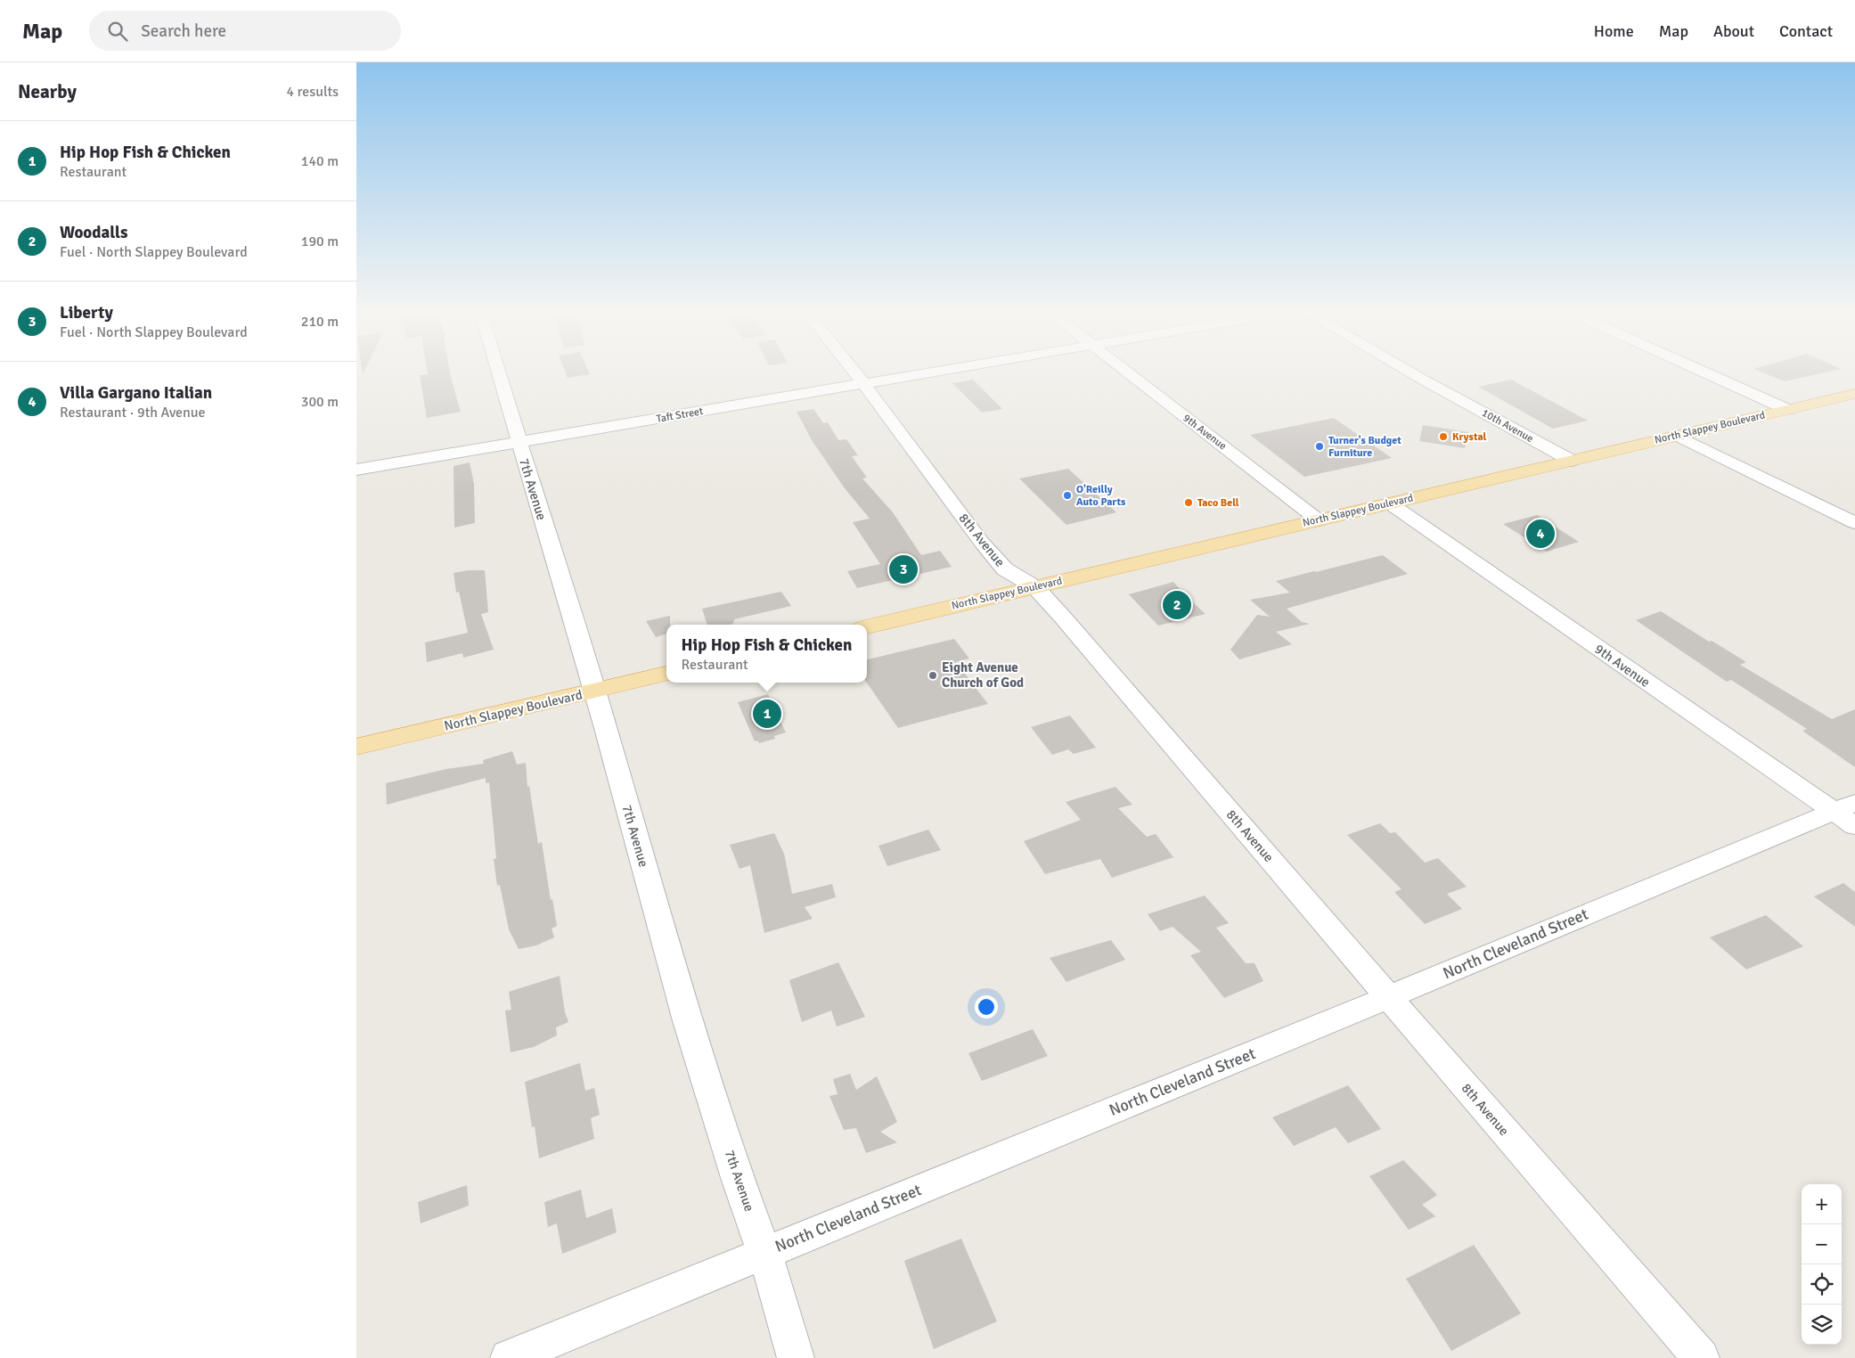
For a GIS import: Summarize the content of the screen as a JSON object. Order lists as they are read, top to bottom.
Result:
{
  "streets": {
    "main road": ["North Slappey Boulevard"],
    "street": [
      "Taft Street",
      "10th Avenue",
      "9th Avenue",
      "7th Avenue",
      "8th Avenue",
      "North Cleveland Street"
    ]
  },
  "crossings": [
    ["Taft Street", "7th Avenue"],
    ["Taft Street", "8th Avenue"],
    ["10th Avenue", "North Slappey Boulevard"],
    ["North Slappey Boulevard", "9th Avenue"],
    ["North Slappey Boulevard", "7th Avenue"],
    ["North Slappey Boulevard", "8th Avenue"],
    ["9th Avenue", "North Cleveland Street"],
    ["7th Avenue", "North Cleveland Street"],
    ["8th Avenue", "North Cleveland Street"]
  ],
  "places": [
    "Krystal",
    "Turner's Budget Furniture",
    "O'Reilly Auto Parts",
    "Taco Bell",
    "Eight Avenue Church of God"
  ],
  "page": {
    "header": "Map",
    "search": "Search here",
    "nav": [
      "Home",
      "Map",
      "About",
      "Contact"
    ],
    "heading": ["Nearby", "4 results"],
    "list": [
      {
        "mark": "1",
        "name": "Hip Hop Fish & Chicken",
        "note": "Restaurant",
        "value": "140 m"
      },
      {
        "mark": "2",
        "name": "Woodalls",
        "note": "Fuel · North Slappey Boulevard",
        "value": "190 m"
      },
      {
        "mark": "3",
        "name": "Liberty",
        "note": "Fuel · North Slappey Boulevard",
        "value": "210 m"
      },
      {
        "mark": "4",
        "name": "Villa Gargano Italian",
        "note": "Restaurant · 9th Avenue",
        "value": "300 m"
      }
    ],
    "pins": [
      "4",
      "3",
      "2",
      "1"
    ],
    "popup": ["Hip Hop Fish & Chicken", "Restaurant"],
    "map_buttons": ["+", "−"]
  }
}
